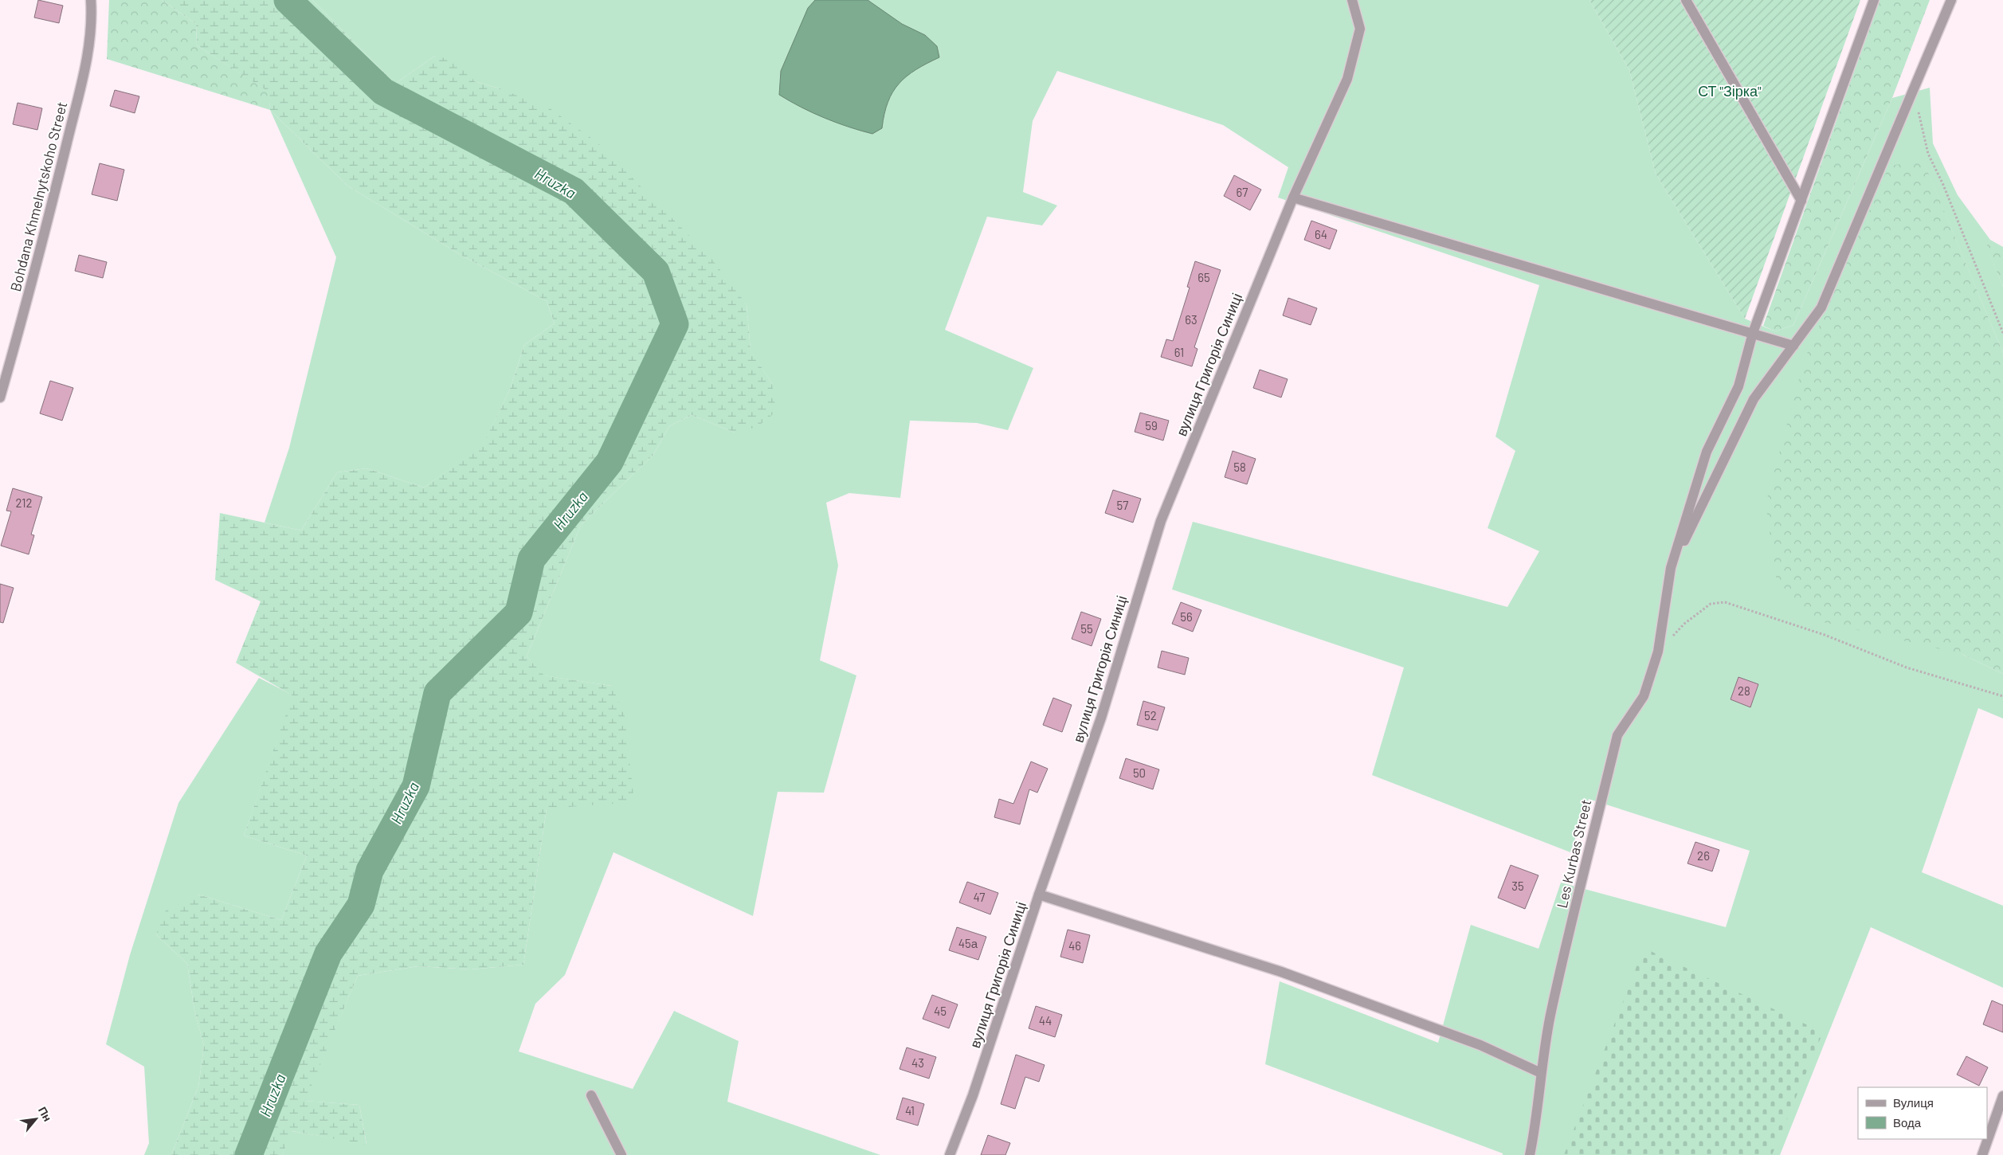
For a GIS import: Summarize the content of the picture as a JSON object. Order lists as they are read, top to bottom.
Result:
{
  "streets": {
    "street": ["Bohdana Khmelnytskoho Street", "вулиця Григорія Синиці", "Les Kurbas Street"]
  },
  "water": ["Hruzka"],
  "parks": ["СТ \"Зірка\""],
  "house_numbers": [
    "67",
    "64",
    "65",
    "63",
    "61",
    "59",
    "58",
    "212",
    "57",
    "56",
    "55",
    "28",
    "52",
    "50",
    "26",
    "35",
    "47",
    "45а",
    "46",
    "45",
    "44",
    "43",
    "41"
  ],
  "legend": ["Вулиця", "Вода"],
  "north": "top right"
}
